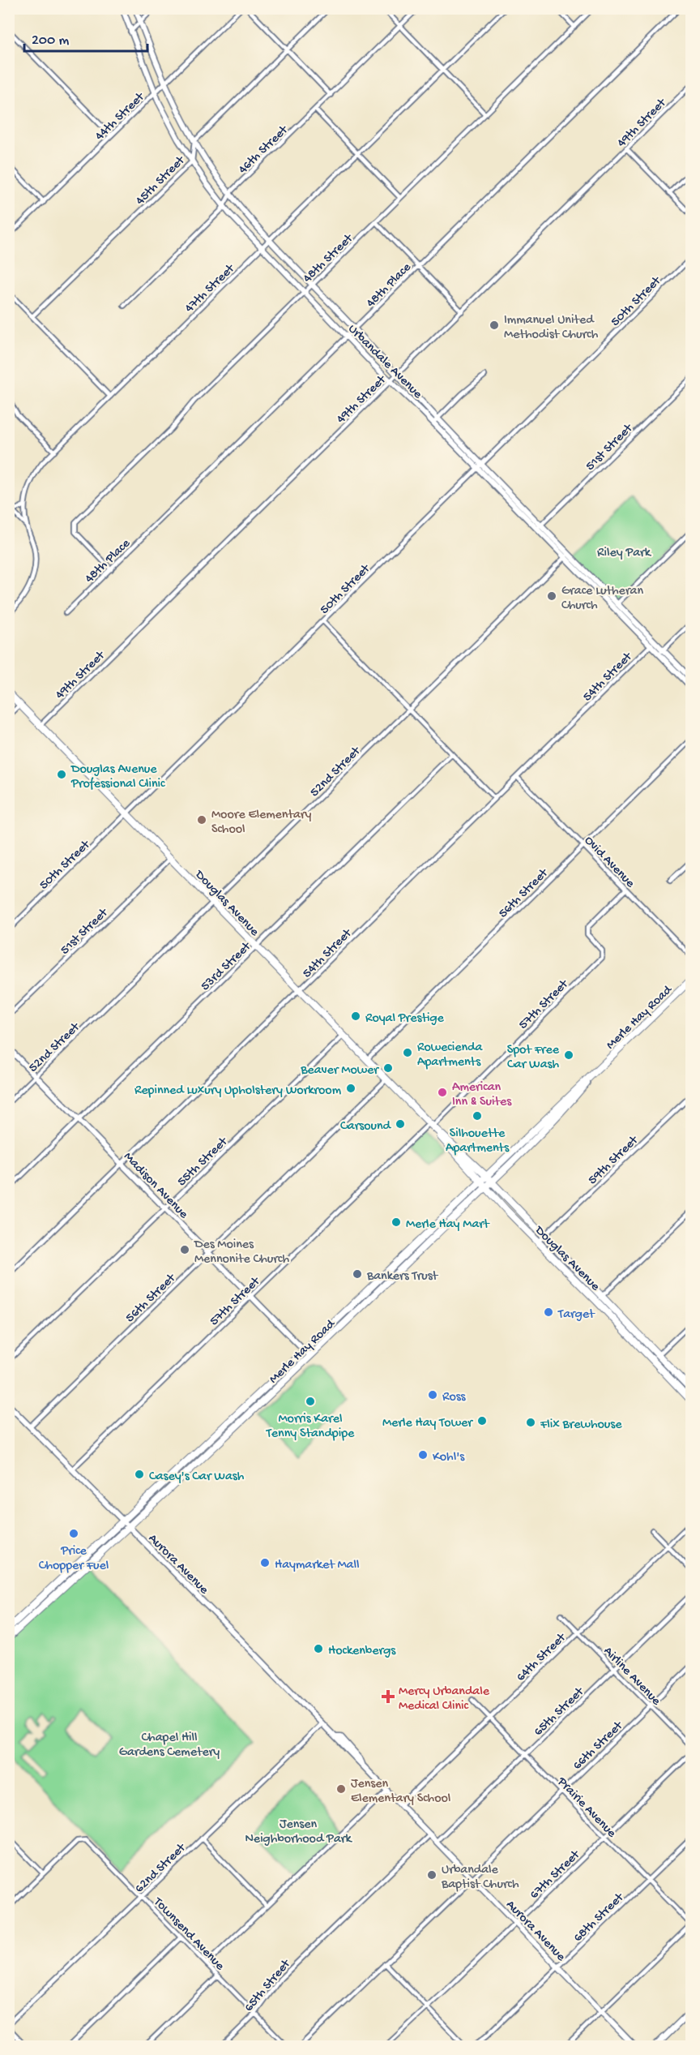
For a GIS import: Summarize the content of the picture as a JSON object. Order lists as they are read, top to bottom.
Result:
{
  "streets": {
    "main road": ["Douglas Avenue", "Merle Hay Road"],
    "street": [
      "44th Street",
      "49th Street",
      "46th Street",
      "45th Street",
      "48th Street",
      "48th Place",
      "47th Street",
      "50th Street",
      "Urbandale Avenue",
      "51st Street",
      "54th Street",
      "52nd Street",
      "Ovid Avenue",
      "56th Street",
      "53rd Street",
      "57th Street",
      "59th Street",
      "55th Street",
      "Madison Avenue",
      "Aurora Avenue",
      "64th Street",
      "Airline Avenue",
      "65th Street",
      "66th Street",
      "Prairie Avenue",
      "62nd Street",
      "67th Street",
      "68th Street",
      "Townsend Avenue"
    ]
  },
  "crossings": [
    ["44th Street", "Urbandale Avenue"],
    ["49th Street", "Urbandale Avenue"],
    ["49th Street", "Douglas Avenue"],
    ["46th Street", "Urbandale Avenue"],
    ["45th Street", "Urbandale Avenue"],
    ["48th Street", "48th Place"],
    ["48th Street", "Urbandale Avenue"],
    ["48th Place", "Urbandale Avenue"],
    ["47th Street", "Urbandale Avenue"],
    ["50th Street", "Urbandale Avenue"],
    ["50th Street", "Douglas Avenue"],
    ["Urbandale Avenue", "51st Street"],
    ["Urbandale Avenue", "54th Street"],
    ["Urbandale Avenue", "52nd Street"],
    ["51st Street", "Douglas Avenue"],
    ["54th Street", "Ovid Avenue"],
    ["54th Street", "Douglas Avenue"],
    ["54th Street", "Madison Avenue"],
    ["52nd Street", "Douglas Avenue"],
    ["52nd Street", "Madison Avenue"],
    ["Ovid Avenue", "56th Street"],
    ["Ovid Avenue", "57th Street"],
    ["56th Street", "Douglas Avenue"],
    ["56th Street", "Madison Avenue"],
    ["56th Street", "Aurora Avenue"],
    ["Douglas Avenue", "53rd Street"],
    ["Douglas Avenue", "57th Street"],
    ["Douglas Avenue", "Merle Hay Road"],
    ["Douglas Avenue", "59th Street"],
    ["Douglas Avenue", "55th Street"],
    ["53rd Street", "Madison Avenue"],
    ["57th Street", "Madison Avenue"],
    ["57th Street", "Aurora Avenue"],
    ["Merle Hay Road", "Madison Avenue"],
    ["Merle Hay Road", "Aurora Avenue"],
    ["55th Street", "Madison Avenue"],
    ["Aurora Avenue", "64th Street"],
    ["Aurora Avenue", "65th Street"],
    ["Aurora Avenue", "66th Street"],
    ["Aurora Avenue", "62nd Street"],
    ["Aurora Avenue", "67th Street"],
    ["Aurora Avenue", "68th Street"],
    ["64th Street", "Airline Avenue"],
    ["64th Street", "Prairie Avenue"],
    ["Airline Avenue", "65th Street"],
    ["Airline Avenue", "66th Street"],
    ["65th Street", "Prairie Avenue"],
    ["65th Street", "Townsend Avenue"],
    ["66th Street", "Prairie Avenue"],
    ["Prairie Avenue", "67th Street"],
    ["Prairie Avenue", "68th Street"],
    ["62nd Street", "Townsend Avenue"]
  ],
  "parks": ["Riley Park", "Chapel Hill Gardens Cemetery", "Jensen Neighborhood Park"],
  "places": {
    "other": [
      "Immanuel United Methodist Church",
      "Grace Lutheran Church",
      "Douglas Avenue Professional Clinic",
      "Moore Elementary School",
      "Royal Prestige",
      "Rowecienda Apartments",
      "Spot Free Car Wash",
      "Beaver Mower",
      "Repinned Luxury Upholstery Workroom",
      "American Inn & Suites",
      "Silhouette Apartments",
      "Carsound",
      "Merle Hay Mart",
      "Des Moines Mennonite Church",
      "Bankers Trust",
      "Target",
      "Ross",
      "Morris Karel Tenny Standpipe",
      "Merle Hay Tower",
      "Flix Brewhouse",
      "Kohl's",
      "Casey's Car Wash",
      "Price Chopper Fuel",
      "Haymarket Mall",
      "Hockenbergs",
      "Jensen Elementary School",
      "Urbandale Baptist Church"
    ],
    "health": ["Mercy Urbandale Medical Clinic"]
  },
  "scale_bar": "200 m"
}
